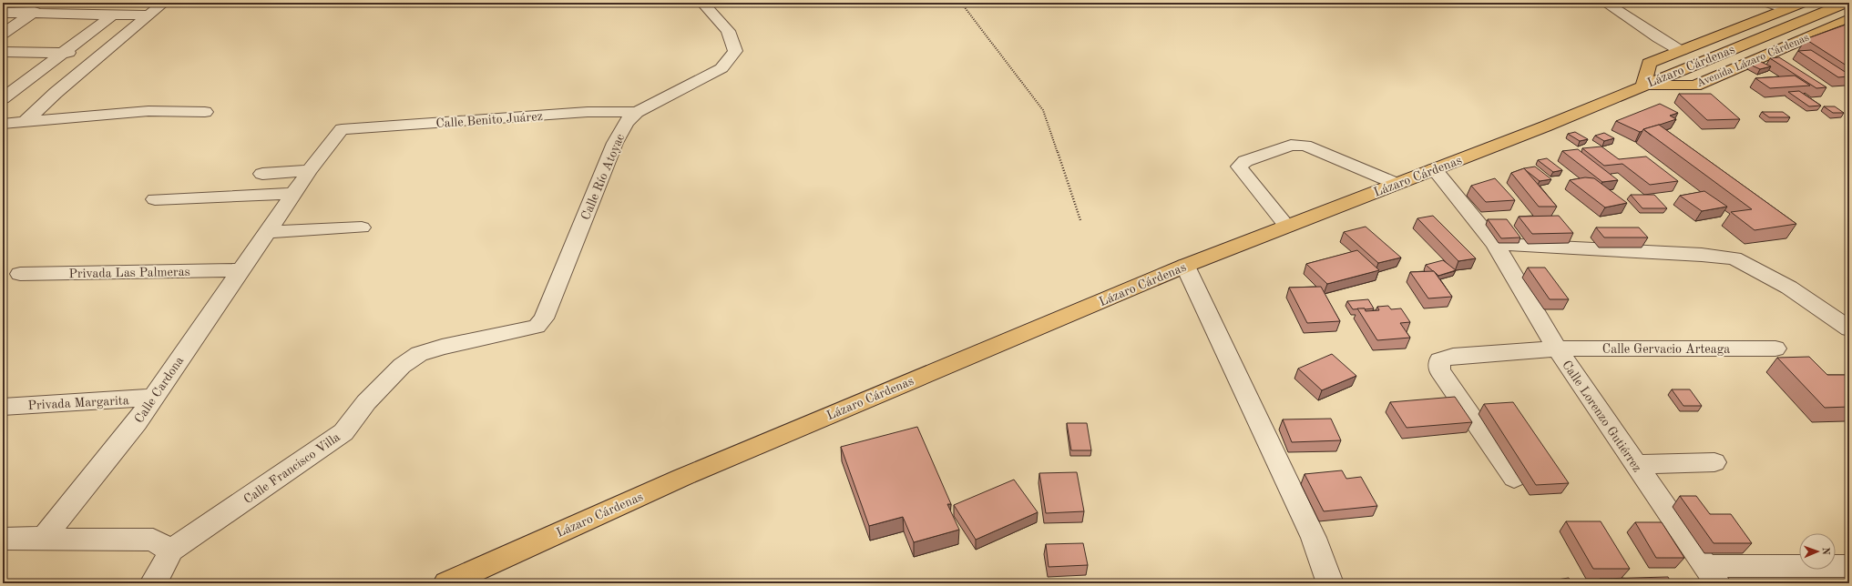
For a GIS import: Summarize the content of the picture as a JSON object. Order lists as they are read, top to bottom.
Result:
{
  "streets": {
    "main road": ["Avenida Lázaro Cárdenas", "Lázaro Cárdenas"],
    "street": [
      "Calle Benito Juárez",
      "Calle Río Atoyac",
      "Privada Las Palmeras",
      "Calle Gervacio Arteaga",
      "Calle Cardona",
      "Privada Margarita",
      "Calle Lorenzo Gutiérrez",
      "Calle Francisco Villa"
    ]
  },
  "crossings": [
    ["Avenida Lázaro Cárdenas", "Lázaro Cárdenas"],
    ["Lázaro Cárdenas", "Calle Lorenzo Gutiérrez"],
    ["Calle Benito Juárez", "Calle Río Atoyac"],
    ["Calle Benito Juárez", "Calle Cardona"],
    ["Calle Río Atoyac", "Calle Francisco Villa"],
    ["Privada Las Palmeras", "Calle Cardona"],
    ["Calle Gervacio Arteaga", "Calle Lorenzo Gutiérrez"],
    ["Calle Cardona", "Privada Margarita"]
  ],
  "north": "right"
}
